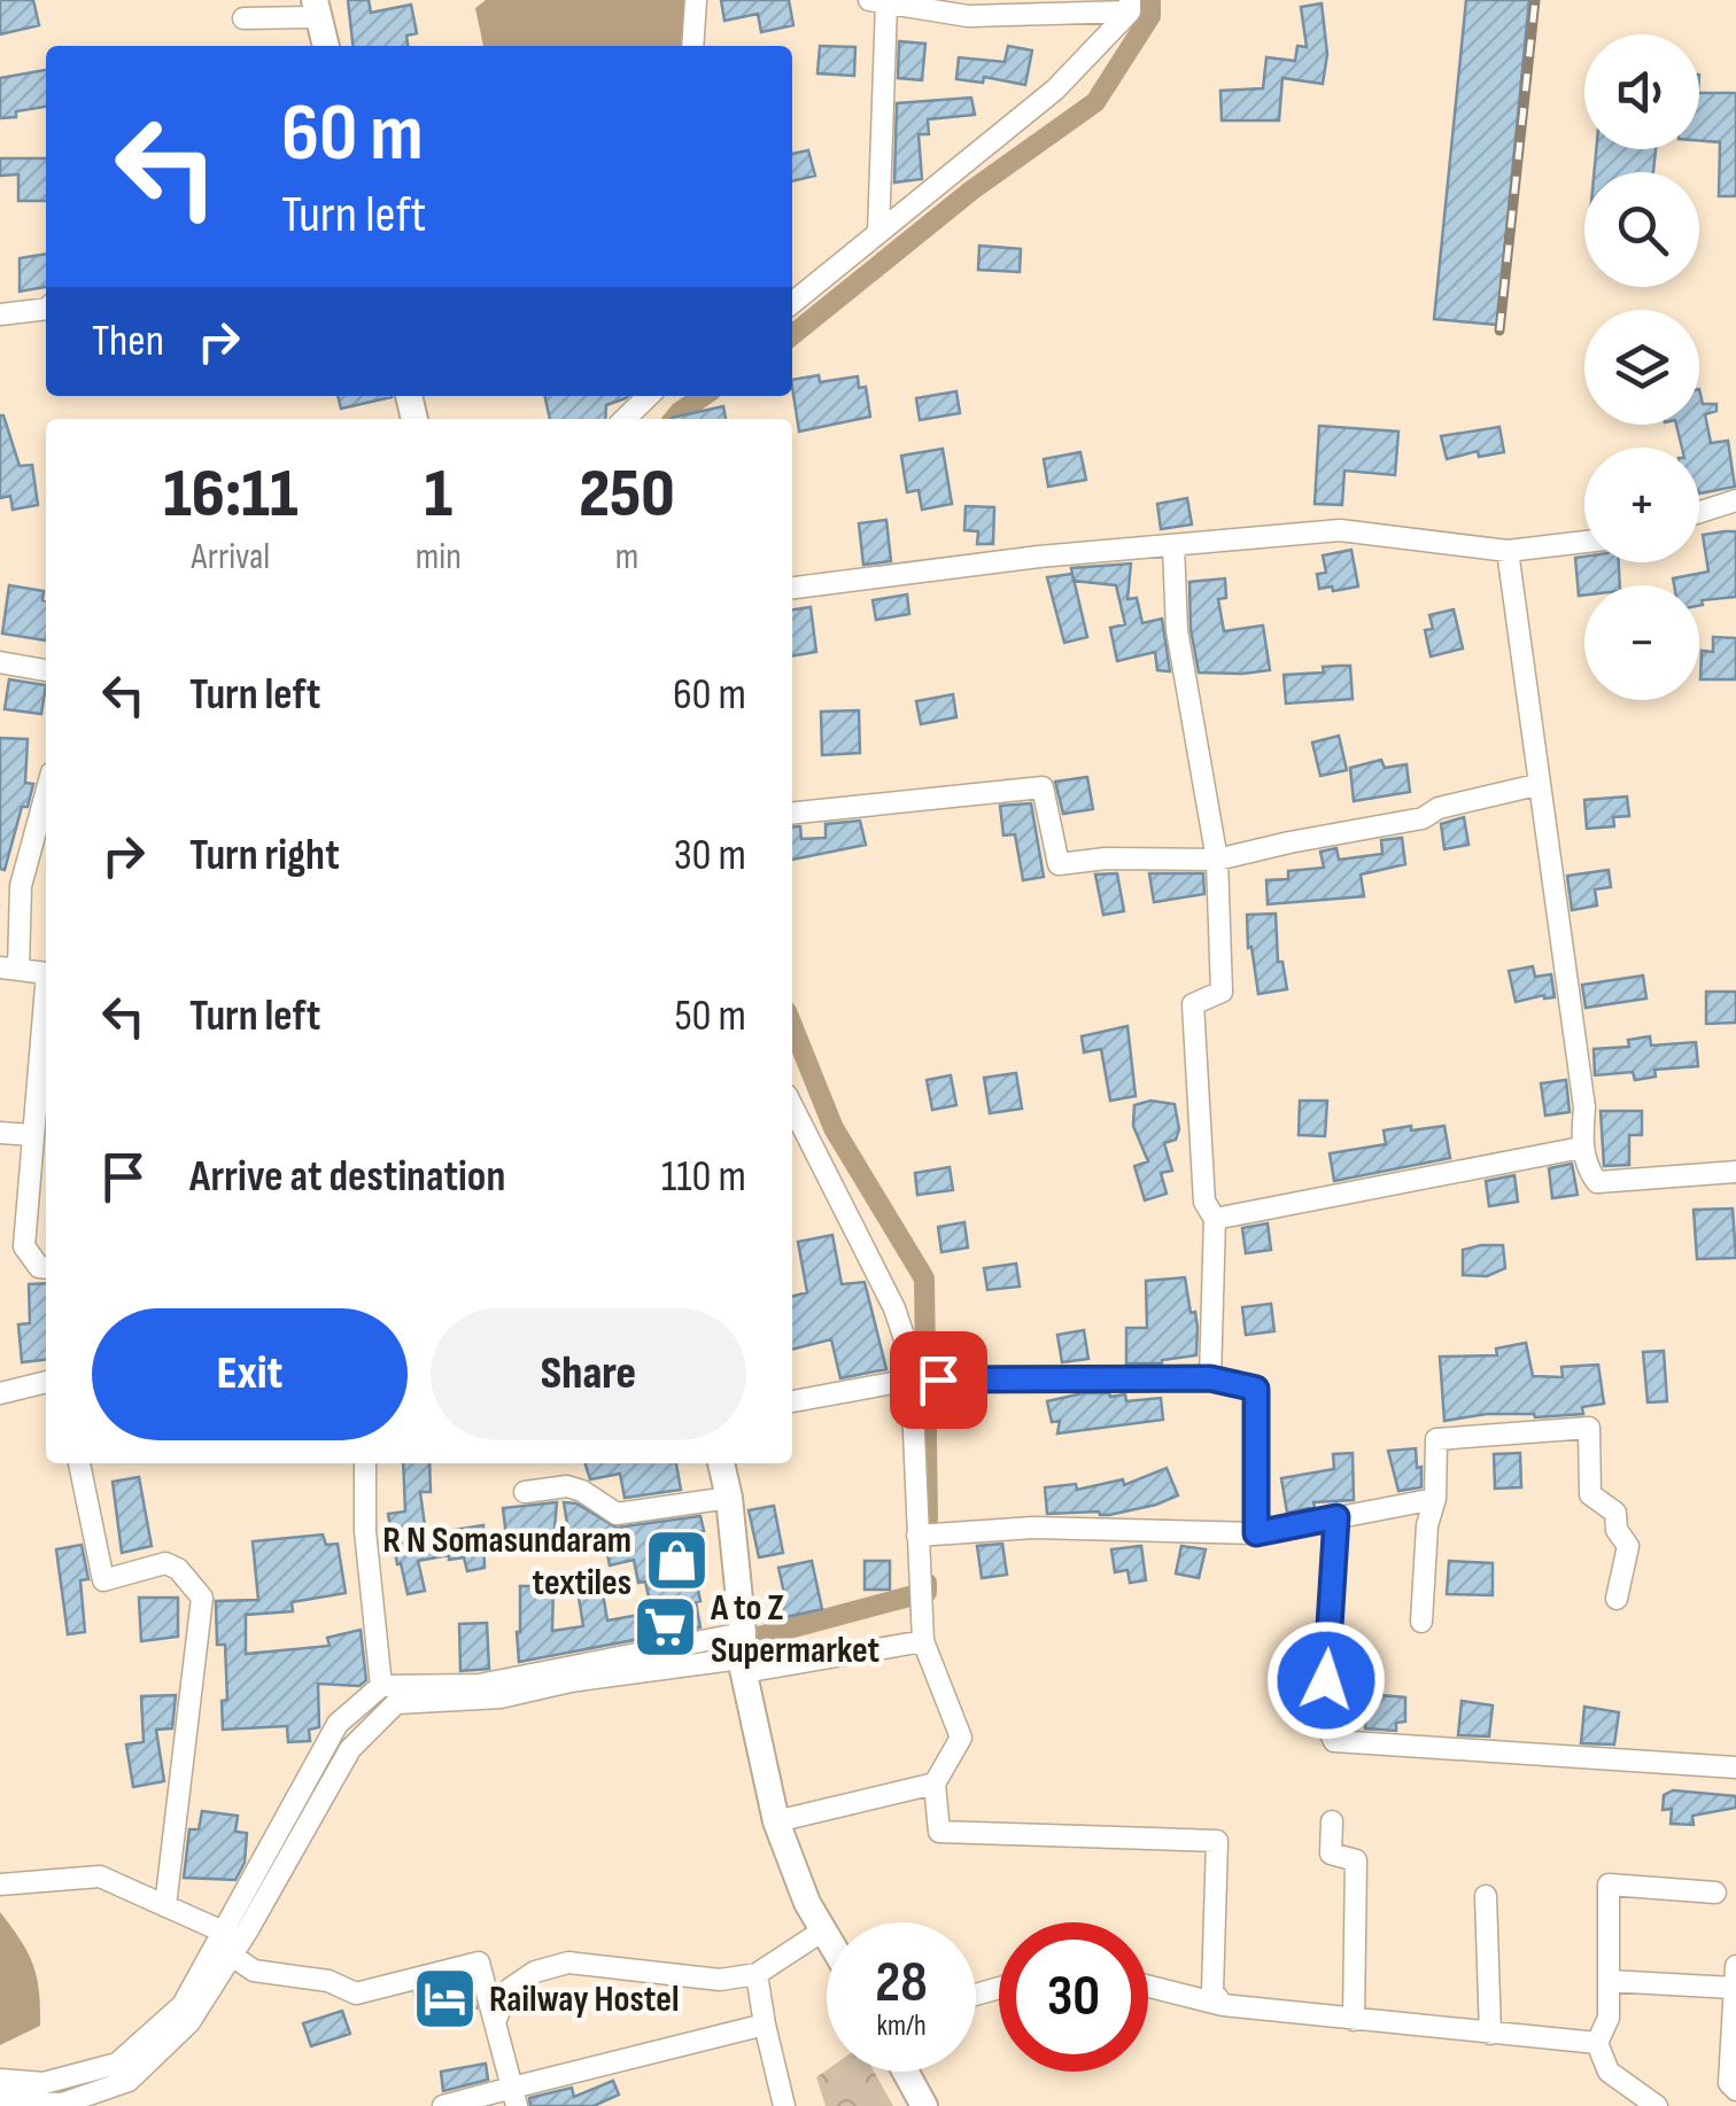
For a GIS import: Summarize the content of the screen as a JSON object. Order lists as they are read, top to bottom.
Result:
{
  "places": {
    "shop": ["R N Somasundaram textiles"],
    "supermarket": ["A to Z Supermarket"],
    "hotel": ["Railway Hostel"]
  },
  "page": {
    "map_buttons": ["+", "−"],
    "turn": ["60 m", "Turn left"],
    "then": "Then",
    "eta": [
      "16:11",
      "Arrival",
      "1",
      "min",
      "250",
      "m"
    ],
    "list": [
      {
        "name": "Turn left",
        "value": "60 m"
      },
      {
        "name": "Turn right",
        "value": "30 m"
      },
      {
        "name": "Turn left",
        "value": "50 m"
      },
      {
        "name": "Arrive at destination",
        "value": "110 m"
      }
    ],
    "buttons": ["Exit", "Share"],
    "speed": "28 km/h",
    "limit": "30"
  }
}
